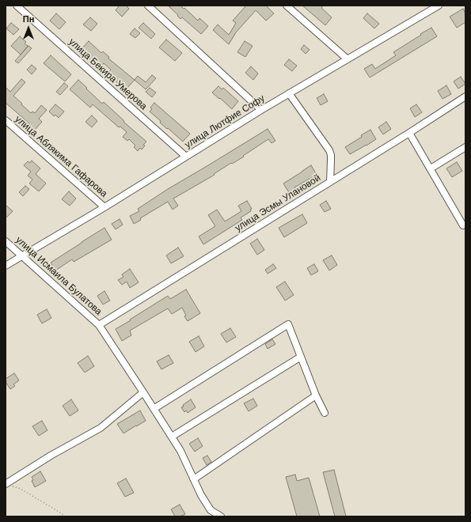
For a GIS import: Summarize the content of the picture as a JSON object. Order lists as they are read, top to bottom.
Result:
{
  "streets": {
    "street": [
      "улица Бекира Умерова",
      "улица Лютфие Софу",
      "улица Аблякима Гафарова",
      "улица Эсмы Улановой",
      "улица Исмаила Булатова"
    ]
  },
  "crossings": [
    ["улица Бекира Умерова", "улица Лютфие Софу"],
    ["улица Лютфие Софу", "улица Аблякима Гафарова"],
    ["улица Лютфие Софу", "улица Исмаила Булатова"],
    ["улица Эсмы Улановой", "улица Исмаила Булатова"]
  ],
  "north": "top"
}
